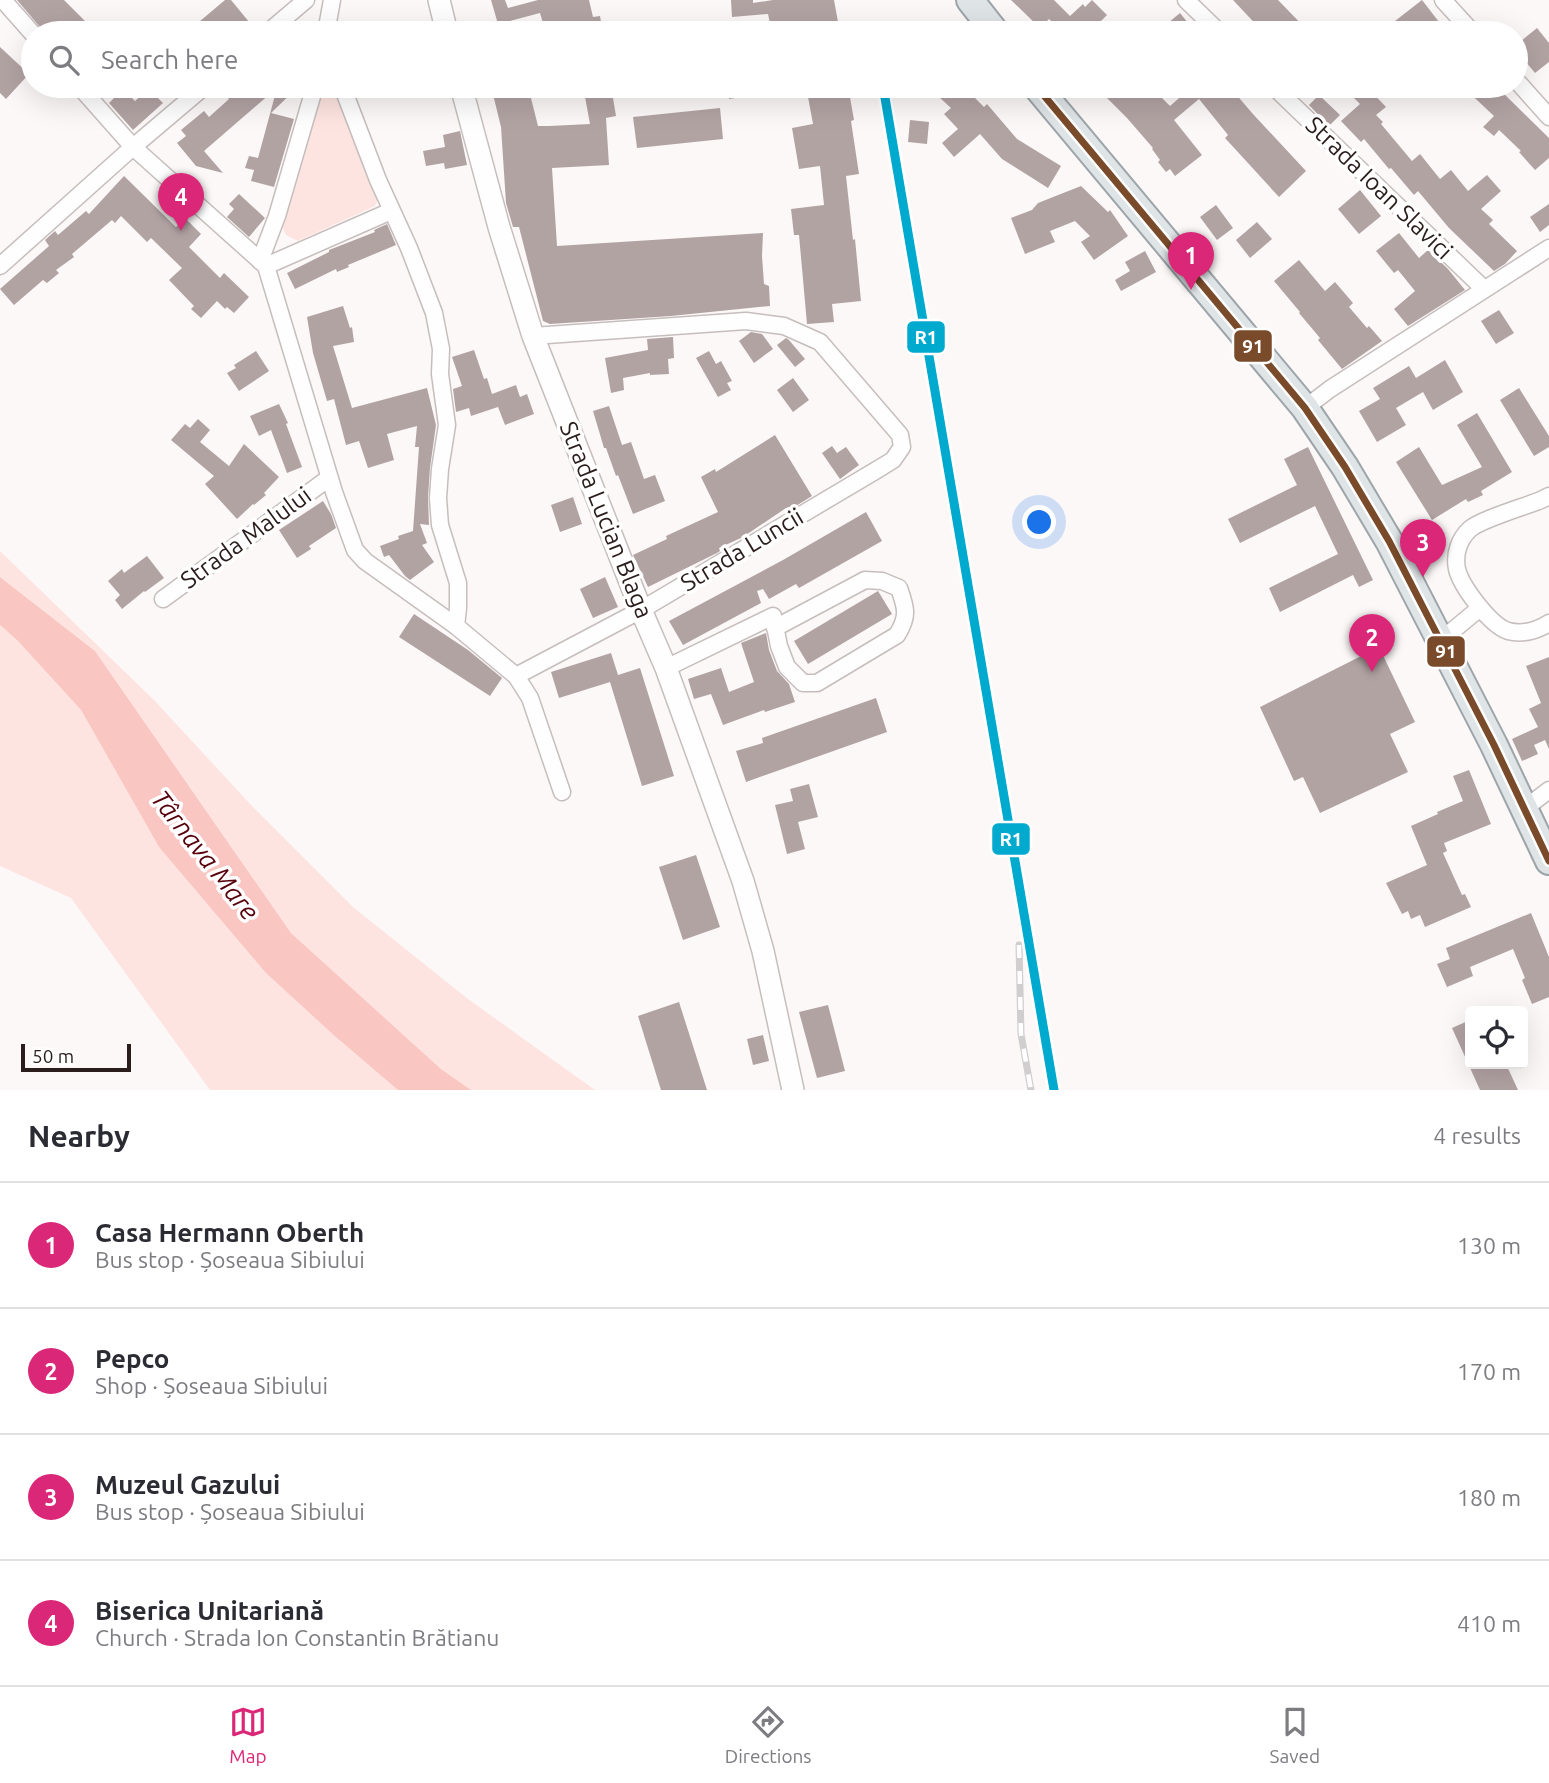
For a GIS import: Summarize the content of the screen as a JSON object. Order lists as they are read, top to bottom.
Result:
{
  "streets": {
    "street": [
      "Strada Ioan Slavici",
      "Strada Lucian Blaga",
      "Strada Malului",
      "Strada Luncii"
    ]
  },
  "crossings": [
    ["Strada Lucian Blaga", "Strada Luncii"]
  ],
  "water": ["Târnava Mare"],
  "lines": ["transit line R1", "transit line 91"],
  "scale_bar": "50 m",
  "page": {
    "search": "Search here",
    "pins": [
      "4",
      "1",
      "3",
      "2"
    ],
    "scale": "50 m",
    "heading": ["Nearby", "4 results"],
    "list": [
      {
        "mark": "1",
        "name": "Casa Hermann Oberth",
        "note": "Bus stop · Șoseaua Sibiului",
        "value": "130 m"
      },
      {
        "mark": "2",
        "name": "Pepco",
        "note": "Shop · Șoseaua Sibiului",
        "value": "170 m"
      },
      {
        "mark": "3",
        "name": "Muzeul Gazului",
        "note": "Bus stop · Șoseaua Sibiului",
        "value": "180 m"
      },
      {
        "mark": "4",
        "name": "Biserica Unitariană",
        "note": "Church · Strada Ion Constantin Brătianu",
        "value": "410 m"
      }
    ],
    "nav": ["Map", "Directions", "Saved"]
  }
}
